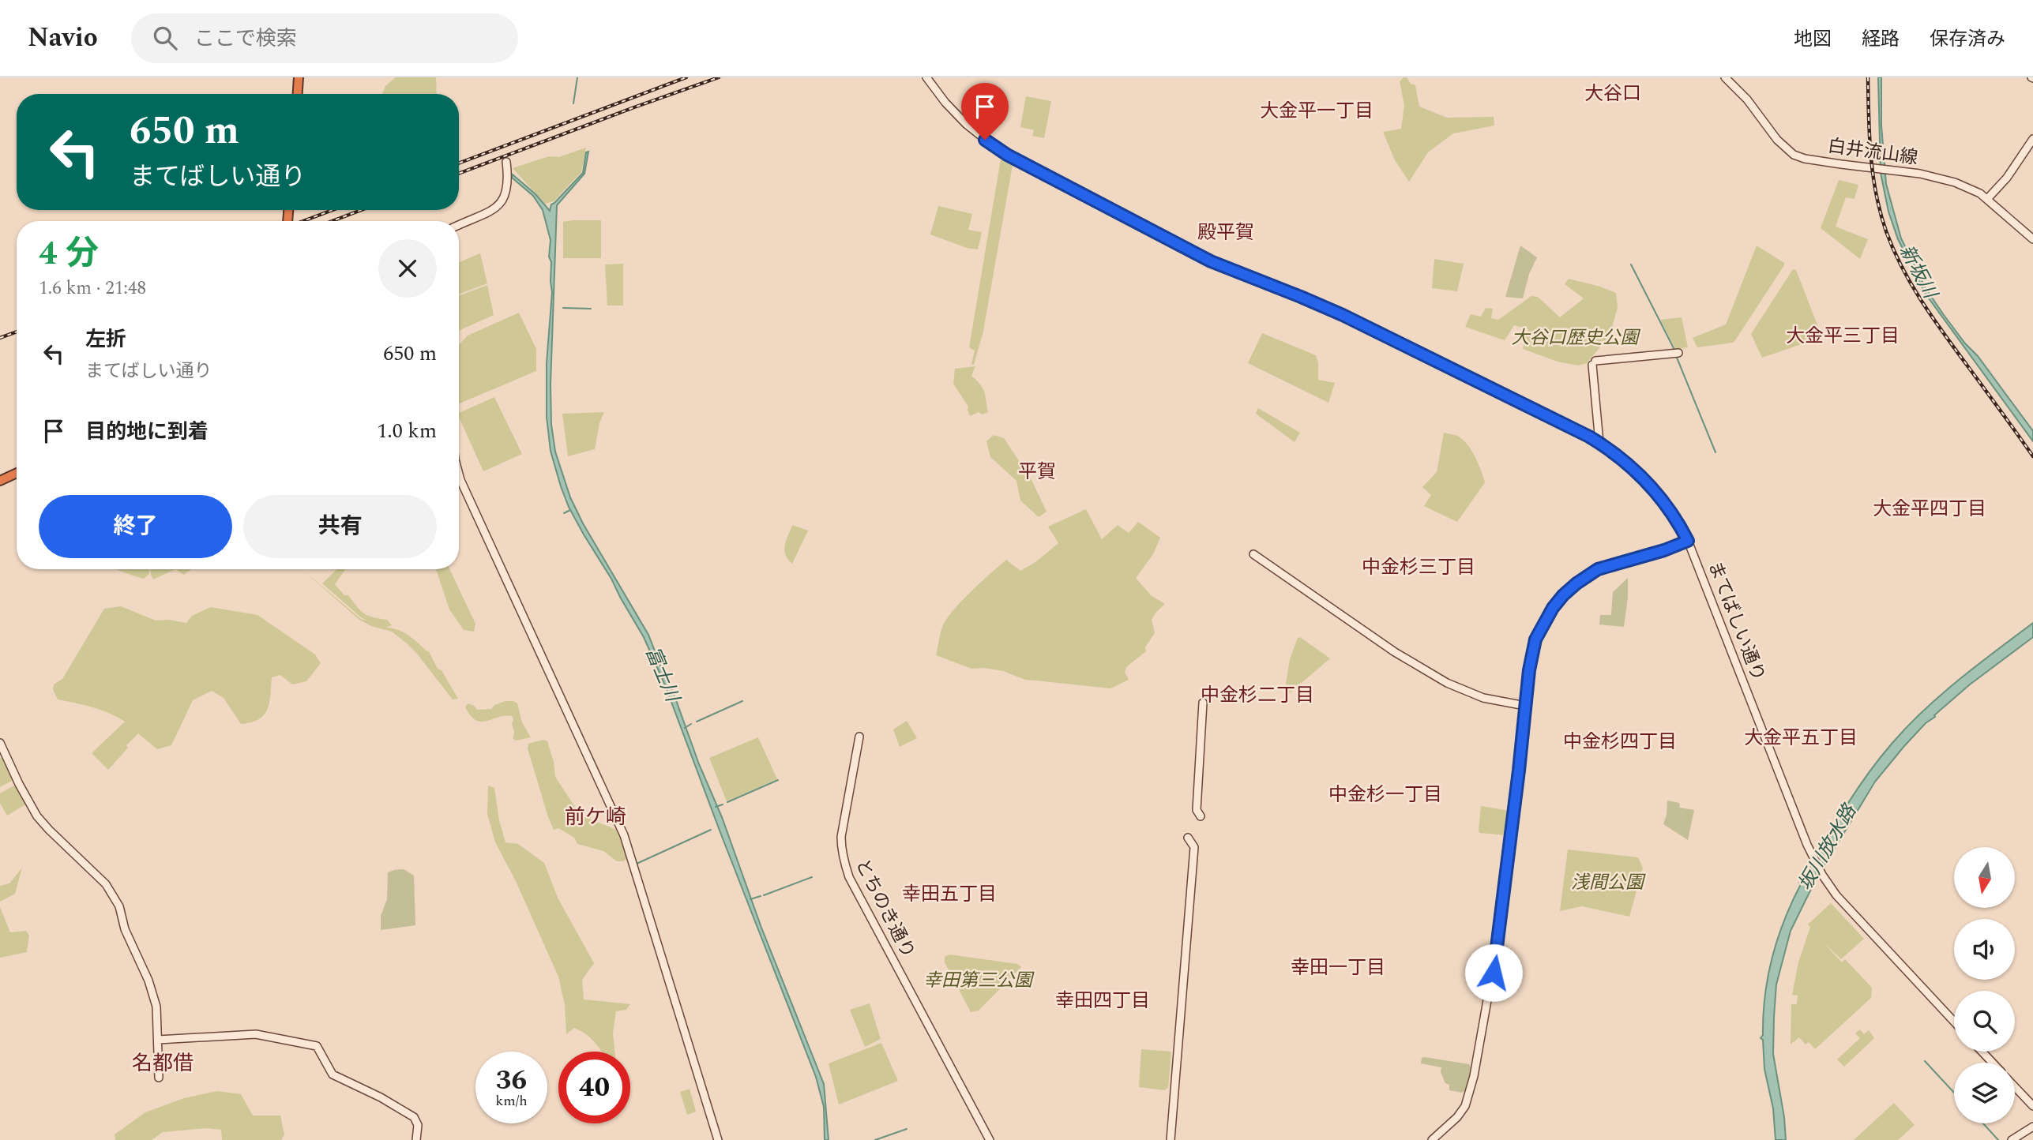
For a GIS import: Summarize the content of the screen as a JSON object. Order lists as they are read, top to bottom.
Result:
{
  "streets": {
    "street": ["白井流山線", "まてばしい通り", "とちのき通り"]
  },
  "districts": [
    "大谷口",
    "大金平一丁目",
    "殿平賀",
    "大金平三丁目",
    "平賀",
    "大金平四丁目",
    "中金杉三丁目",
    "中金杉二丁目",
    "大金平五丁目",
    "中金杉四丁目",
    "中金杉一丁目",
    "前ケ崎",
    "幸田五丁目",
    "幸田一丁目",
    "幸田四丁目",
    "名都借"
  ],
  "water": ["新坂川", "富士川", "坂川放水路"],
  "parks": ["大谷口歴史公園", "浅間公園", "幸田第三公園"],
  "north": "bottom",
  "page": {
    "header": "Navio",
    "search": "ここで検索",
    "nav": ["地図", "経路", "保存済み"],
    "turn": ["650 m", "まてばしい通り"],
    "heading": ["4 分", "1.6 km · 21:48"],
    "list": [
      {
        "name": "左折",
        "note": "まてばしい通り",
        "value": "650 m"
      },
      {
        "name": "目的地に到着",
        "value": "1.0 km"
      }
    ],
    "buttons": ["終了", "共有"],
    "speed": "36 km/h",
    "limit": "40"
  }
}
